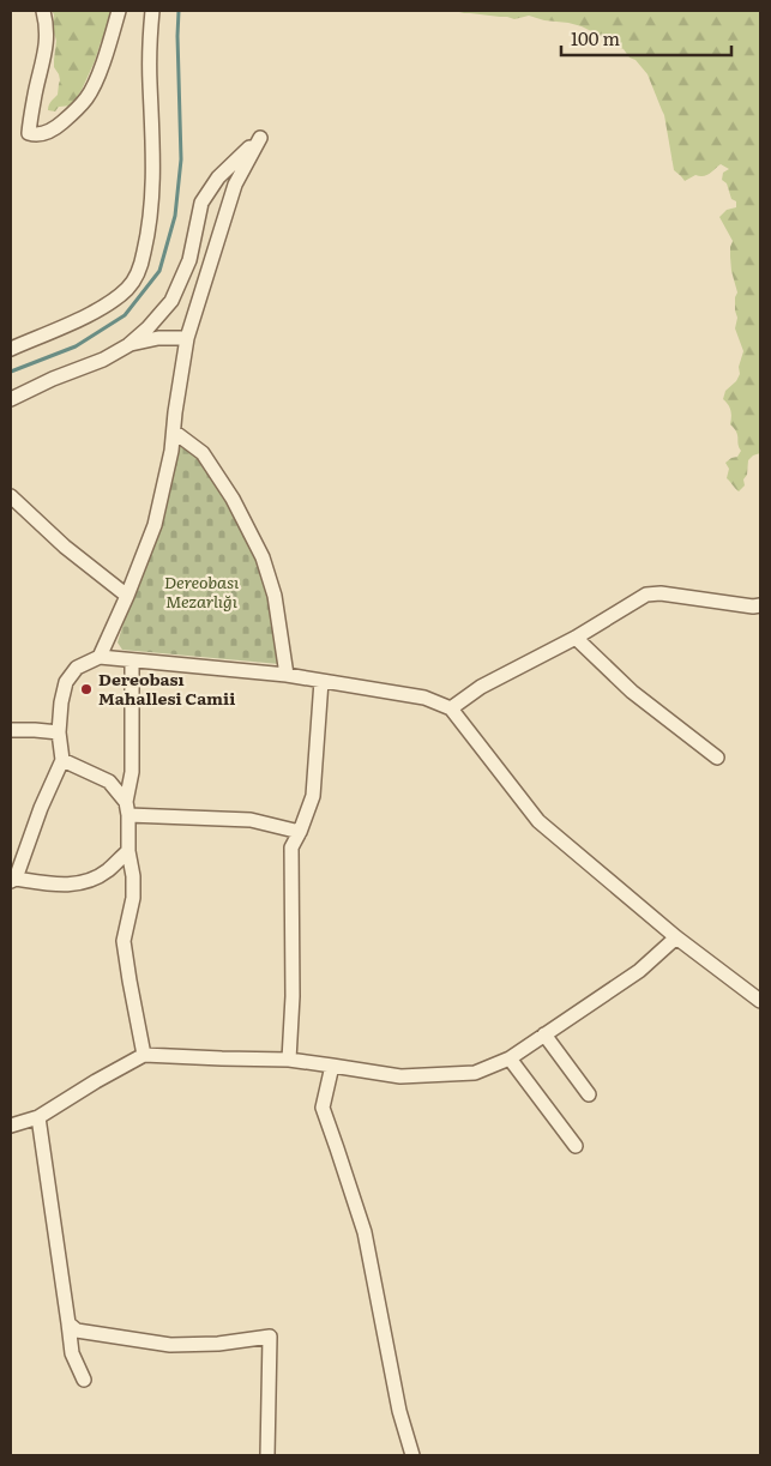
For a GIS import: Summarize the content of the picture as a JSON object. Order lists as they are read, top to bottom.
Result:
{
  "parks": ["Dereobası Mezarlığı"],
  "places": ["Dereobası Mahallesi Camii"],
  "scale_bar": "100 m"
}
